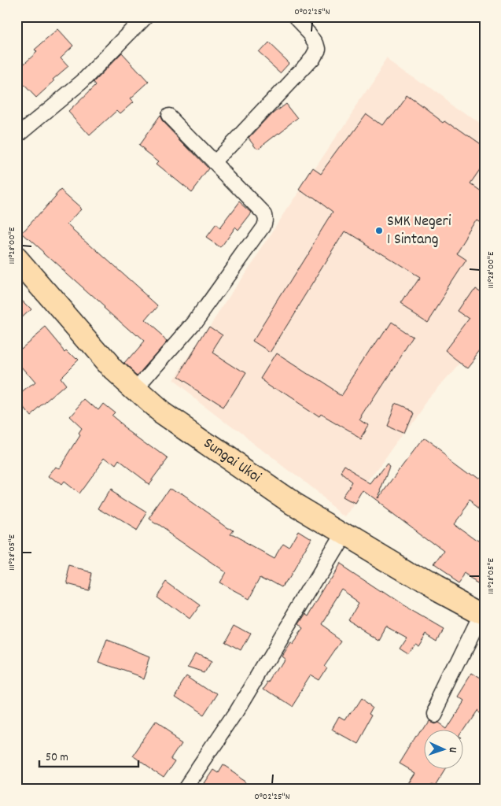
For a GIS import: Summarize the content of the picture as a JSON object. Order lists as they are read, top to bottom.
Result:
{
  "streets": {
    "highway": ["Sungai Ukoi"]
  },
  "places": ["SMK Negeri 1 Sintang"],
  "scale_bar": "50 m",
  "north": "right",
  "coordinates": ["0°02'25\"N", "111°28'00\"E", "111°28'05\"E"]
}
